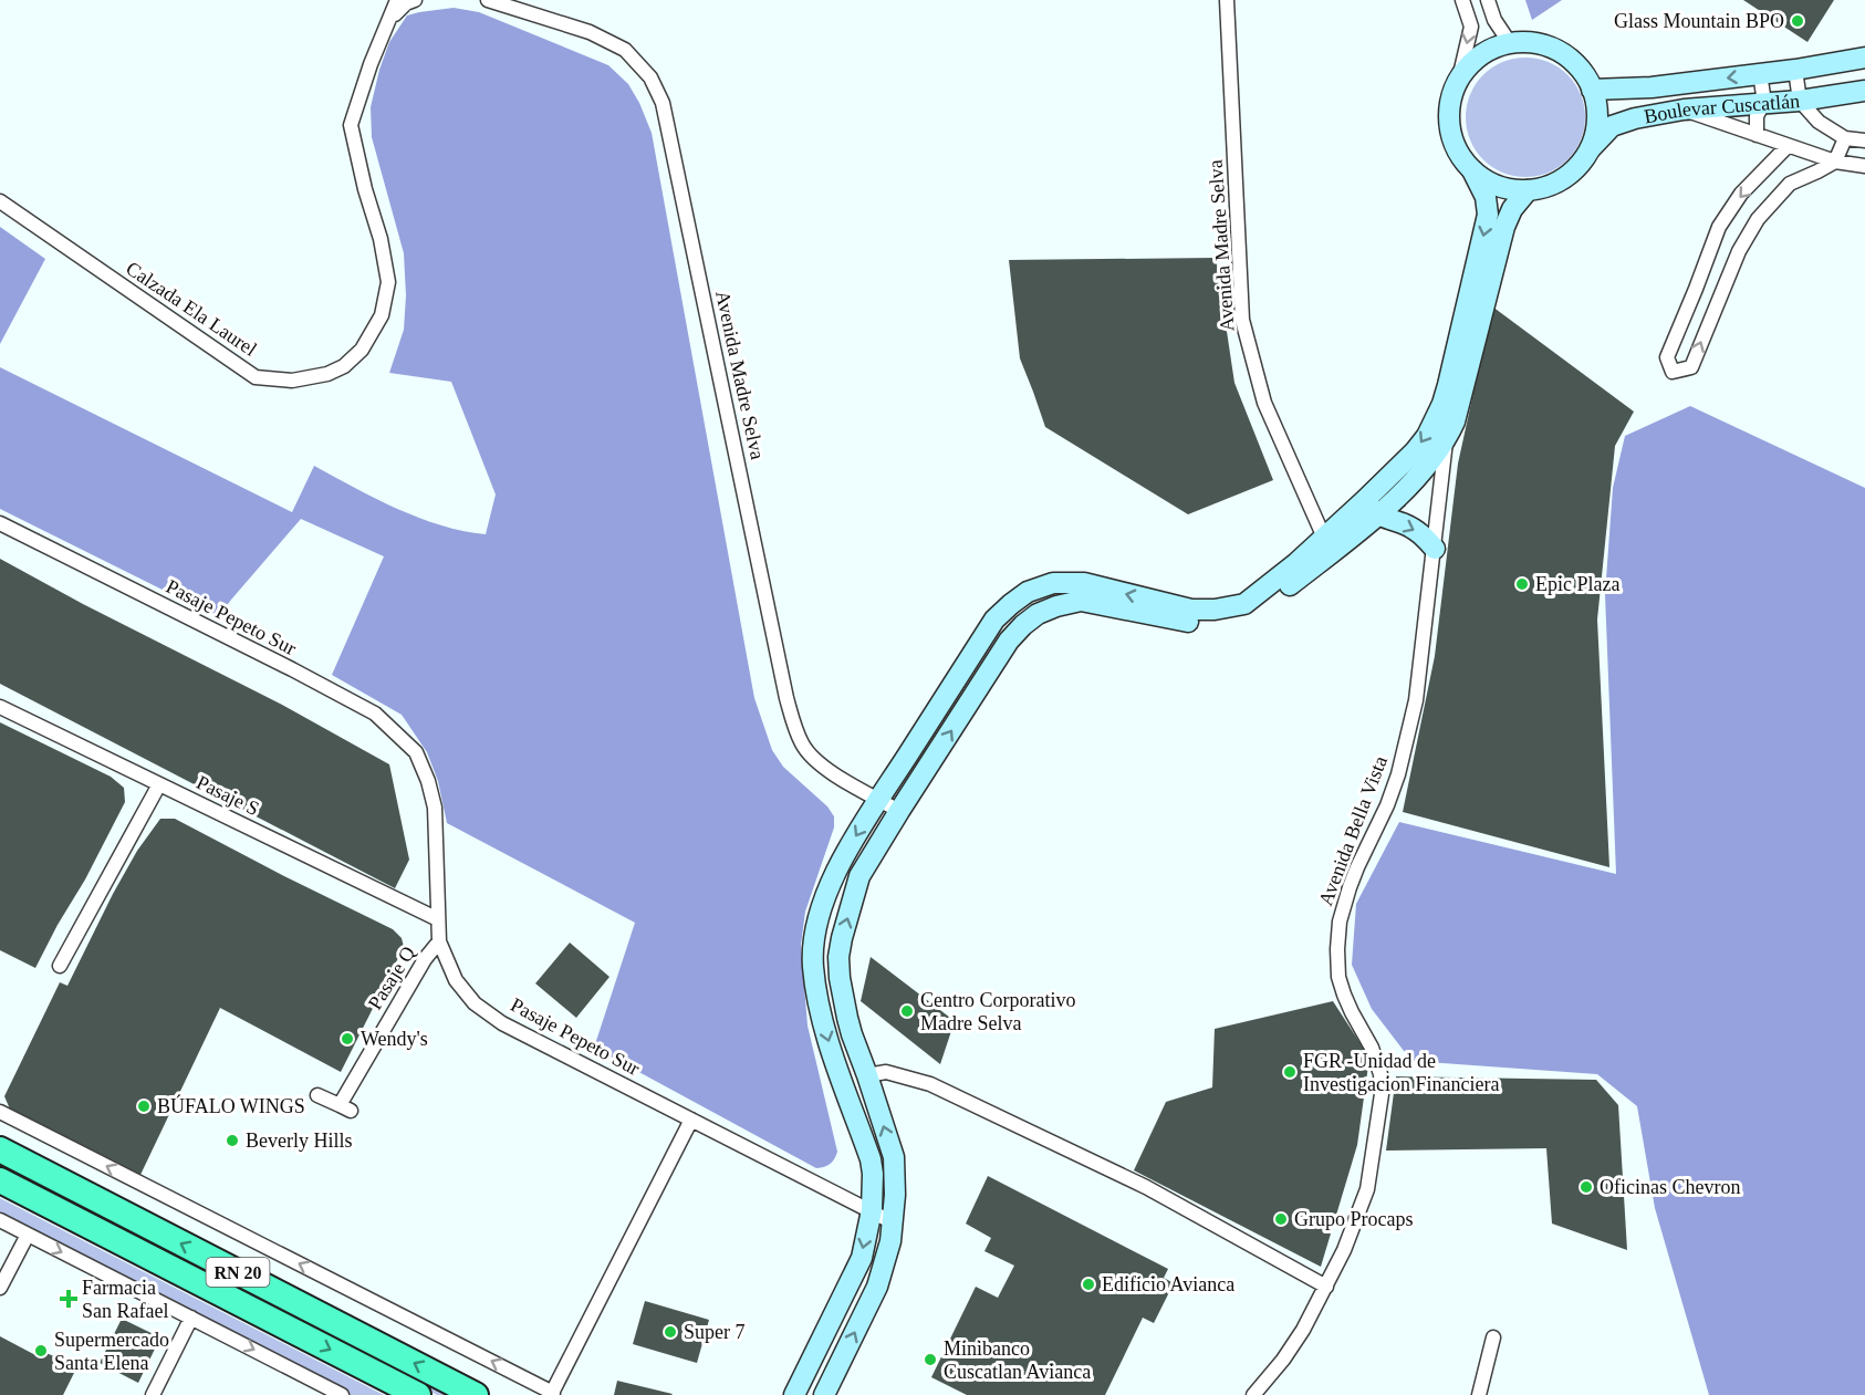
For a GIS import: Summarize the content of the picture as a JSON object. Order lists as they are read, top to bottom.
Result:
{
  "streets": {
    "highway": ["RN 20"],
    "street": [
      "Boulevar Cuscatlán",
      "Avenida Madre Selva",
      "Calzada Ela Laurel",
      "Pasaje Pepeto Sur",
      "Pasaje S",
      "Avenida Bella Vista",
      "Pasaje Q"
    ]
  },
  "crossings": [
    ["Pasaje Pepeto Sur", "Pasaje S"],
    ["Pasaje Pepeto Sur", "Pasaje Q"]
  ],
  "places": {
    "other": [
      "Glass Mountain BPO",
      "Epic Plaza",
      "Centro Corporativo Madre Selva",
      "Wendy's",
      "FGR -Unidad de Investigacion Financiera",
      "BÚFALO WINGS",
      "Beverly Hills",
      "Oficinas Chevron",
      "Grupo Procaps",
      "Edificio Avianca",
      "Super 7",
      "Supermercado Santa Elena",
      "Minibanco Cuscatlan Avianca"
    ],
    "health": ["Farmacia San Rafael"]
  }
}
